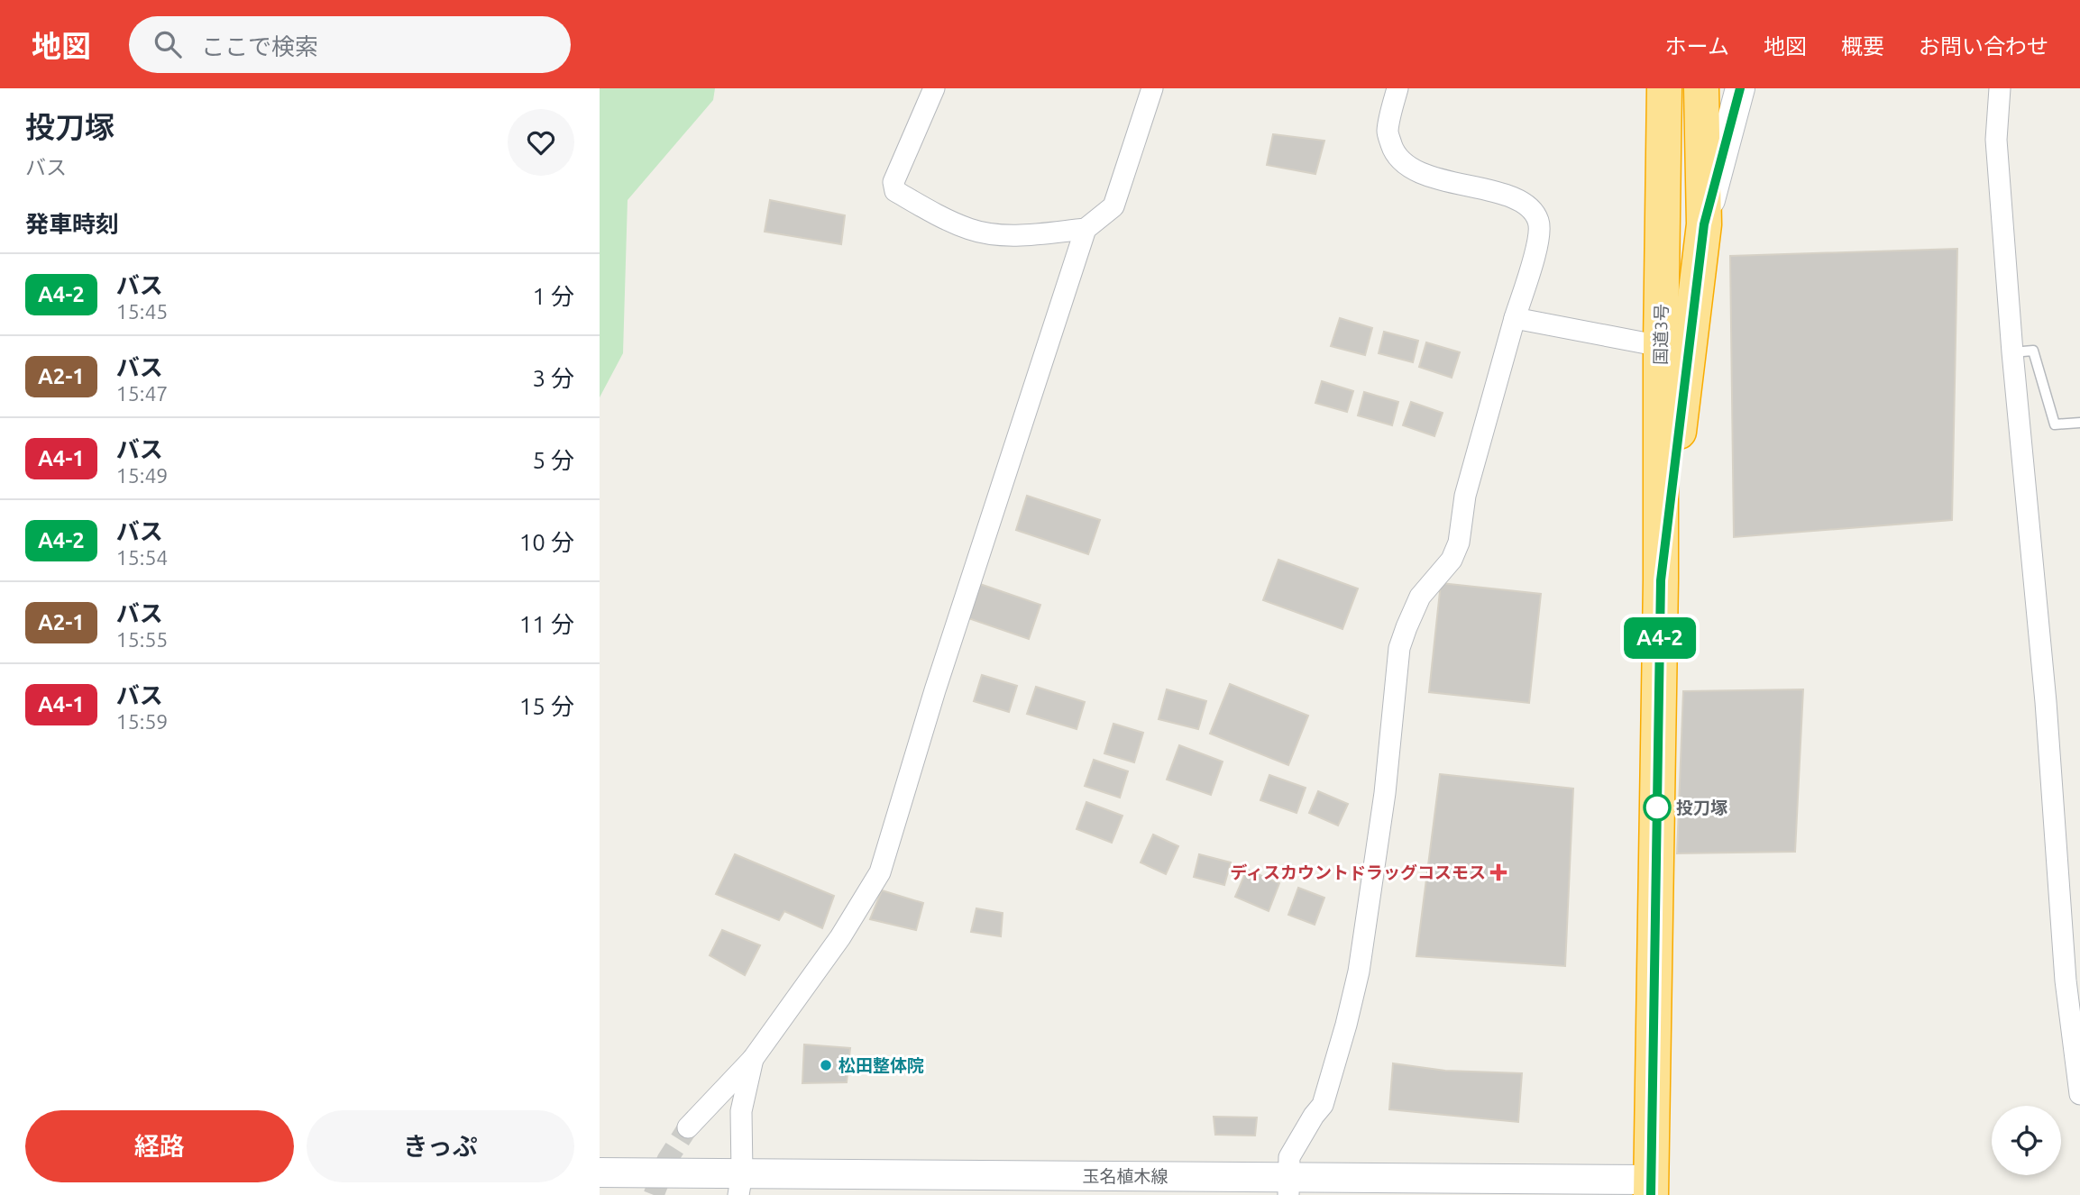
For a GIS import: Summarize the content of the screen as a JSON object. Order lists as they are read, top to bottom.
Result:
{
  "streets": {
    "highway": ["国道3号"],
    "main road": ["玉名植木線"]
  },
  "crossings": [
    ["国道3号", "玉名植木線"]
  ],
  "places": {
    "other": ["投刀塚", "松田整体院"],
    "health": ["ディスカウントドラッグコスモス"]
  },
  "lines": ["bus line A4-2"],
  "page": {
    "header": "地図",
    "search": "ここで検索",
    "nav": [
      "ホーム",
      "地図",
      "概要",
      "お問い合わせ"
    ],
    "heading": [
      ["投刀塚", "バス"],
      "発車時刻"
    ],
    "on_map": "A4-2",
    "list": [
      {
        "mark": "A4-2",
        "name": "バス",
        "note": "15:45",
        "value": "1 分"
      },
      {
        "mark": "A2-1",
        "name": "バス",
        "note": "15:47",
        "value": "3 分"
      },
      {
        "mark": "A4-1",
        "name": "バス",
        "note": "15:49",
        "value": "5 分"
      },
      {
        "mark": "A4-2",
        "name": "バス",
        "note": "15:54",
        "value": "10 分"
      },
      {
        "mark": "A2-1",
        "name": "バス",
        "note": "15:55",
        "value": "11 分"
      },
      {
        "mark": "A4-1",
        "name": "バス",
        "note": "15:59",
        "value": "15 分"
      }
    ],
    "buttons": ["経路", "きっぷ"]
  }
}
